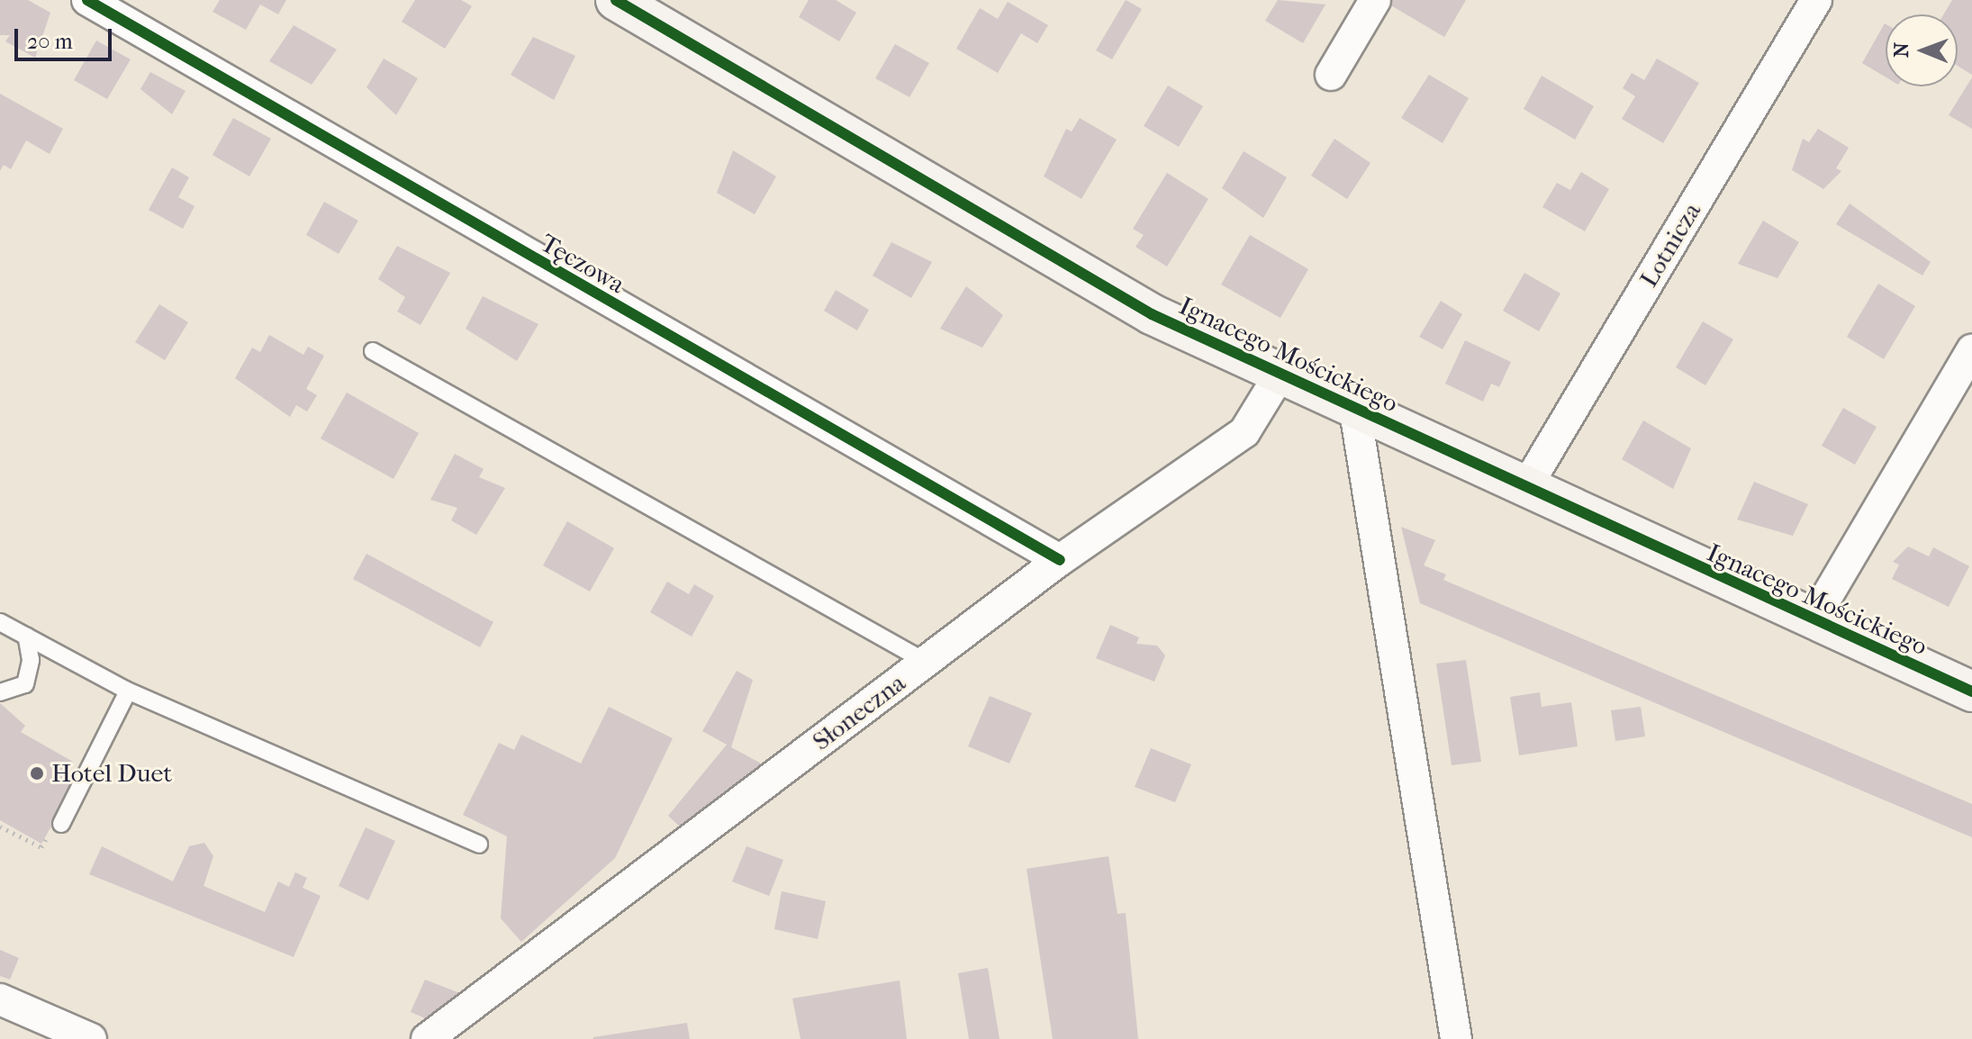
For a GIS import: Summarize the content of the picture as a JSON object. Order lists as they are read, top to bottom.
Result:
{
  "streets": {
    "street": [
      "Lotnicza",
      "Tęczowa",
      "Ignacego Mościckiego",
      "Słoneczna"
    ]
  },
  "crossings": [
    ["Lotnicza", "Ignacego Mościckiego"],
    ["Tęczowa", "Słoneczna"],
    ["Ignacego Mościckiego", "Słoneczna"]
  ],
  "places": ["Hotel Duet"],
  "scale_bar": "20 m",
  "north": "left"
}
